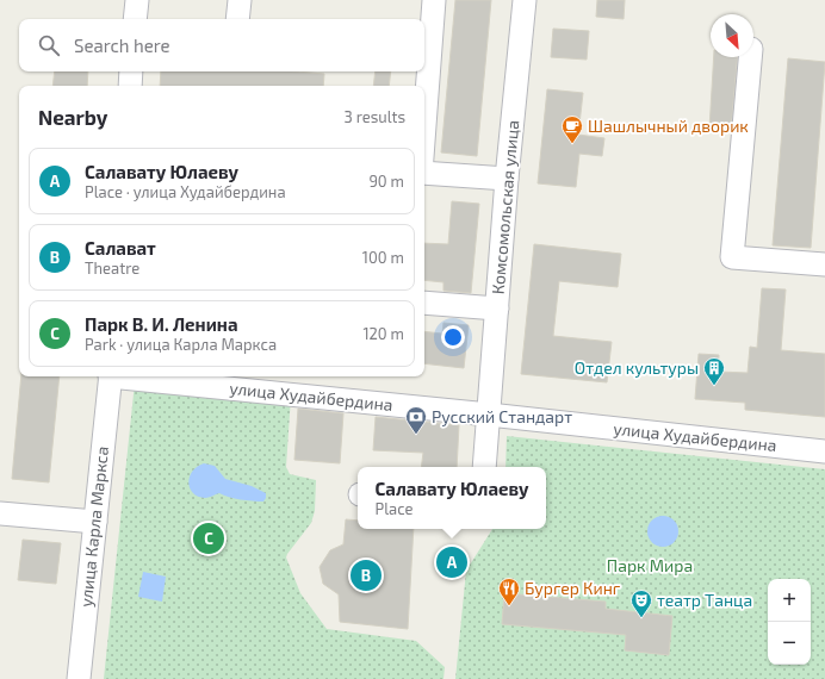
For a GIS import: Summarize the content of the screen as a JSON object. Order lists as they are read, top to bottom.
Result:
{
  "streets": {
    "street": ["Комсомольская улица", "улица Худайбердина", "улица Карла Маркса"]
  },
  "crossings": [
    ["Комсомольская улица", "улица Худайбердина"]
  ],
  "parks": ["Парк Мира"],
  "places": {
    "cafe": ["Шашлычный дворик"],
    "building": ["Отдел культуры"],
    "bank": ["Русский Стандарт"],
    "restaurant": ["Бургер Кинг"],
    "theatre": ["театр Танца"]
  },
  "north": "bottom right",
  "page": {
    "search": "Search here",
    "heading": ["Nearby", "3 results"],
    "list": [
      {
        "mark": "A",
        "name": "Салавату Юлаеву",
        "note": "Place · улица Худайбердина",
        "value": "90 m"
      },
      {
        "mark": "B",
        "name": "Салават",
        "note": "Theatre",
        "value": "100 m"
      },
      {
        "mark": "C",
        "name": "Парк В. И. Ленина",
        "note": "Park · улица Карла Маркса",
        "value": "120 m"
      }
    ],
    "popup": ["Салавату Юлаеву", "Place"],
    "pins": ["C", "A", "B"],
    "map_buttons": ["+", "−"]
  }
}
